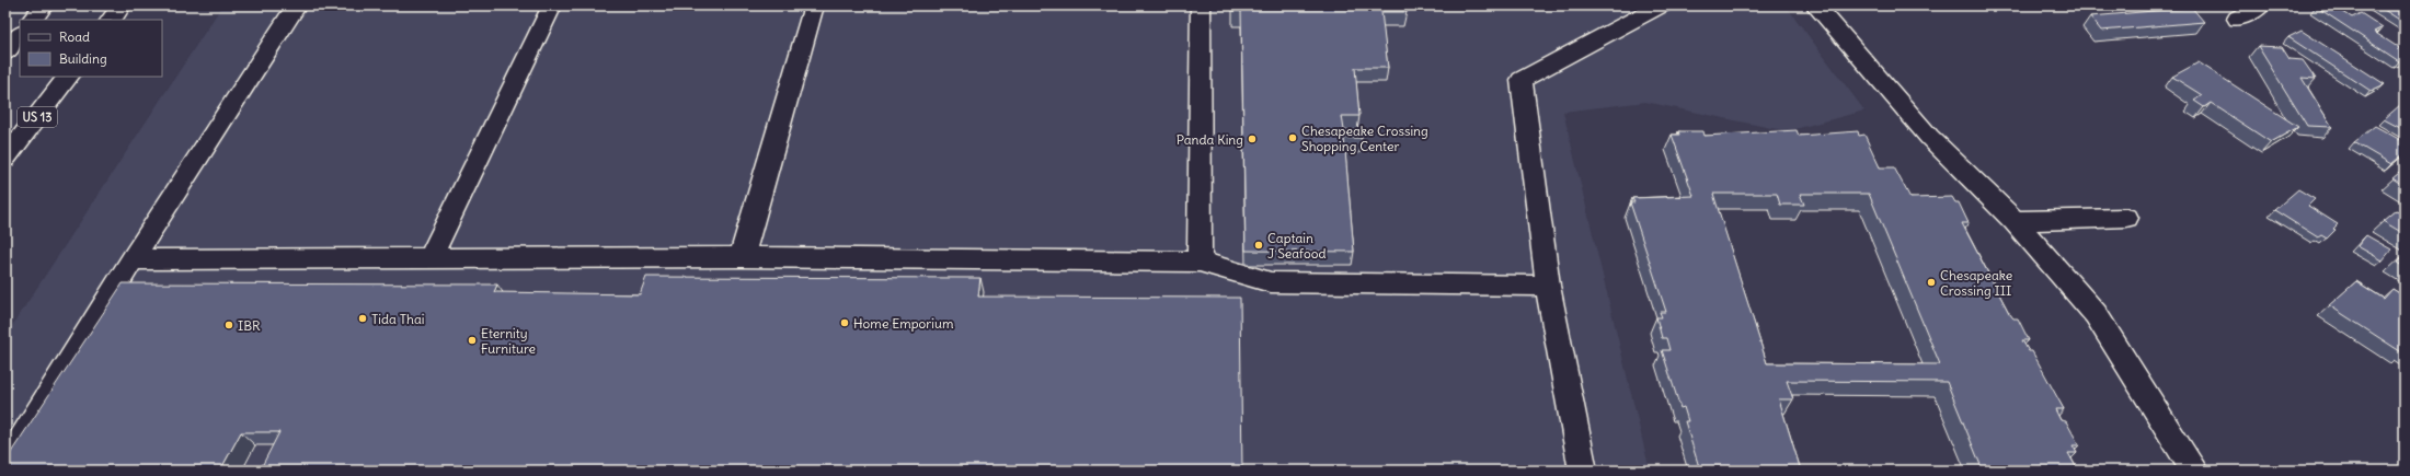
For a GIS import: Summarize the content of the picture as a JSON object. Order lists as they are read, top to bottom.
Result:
{
  "streets": {
    "main road": ["US 13"]
  },
  "places": [
    "Chesapeake Crossing Shopping Center",
    "Panda King",
    "Captain J Seafood",
    "Chesapeake Crossing III",
    "Tida Thai",
    "Home Emporium",
    "IBR",
    "Eternity Furniture"
  ],
  "legend": ["Road", "Building"]
}
